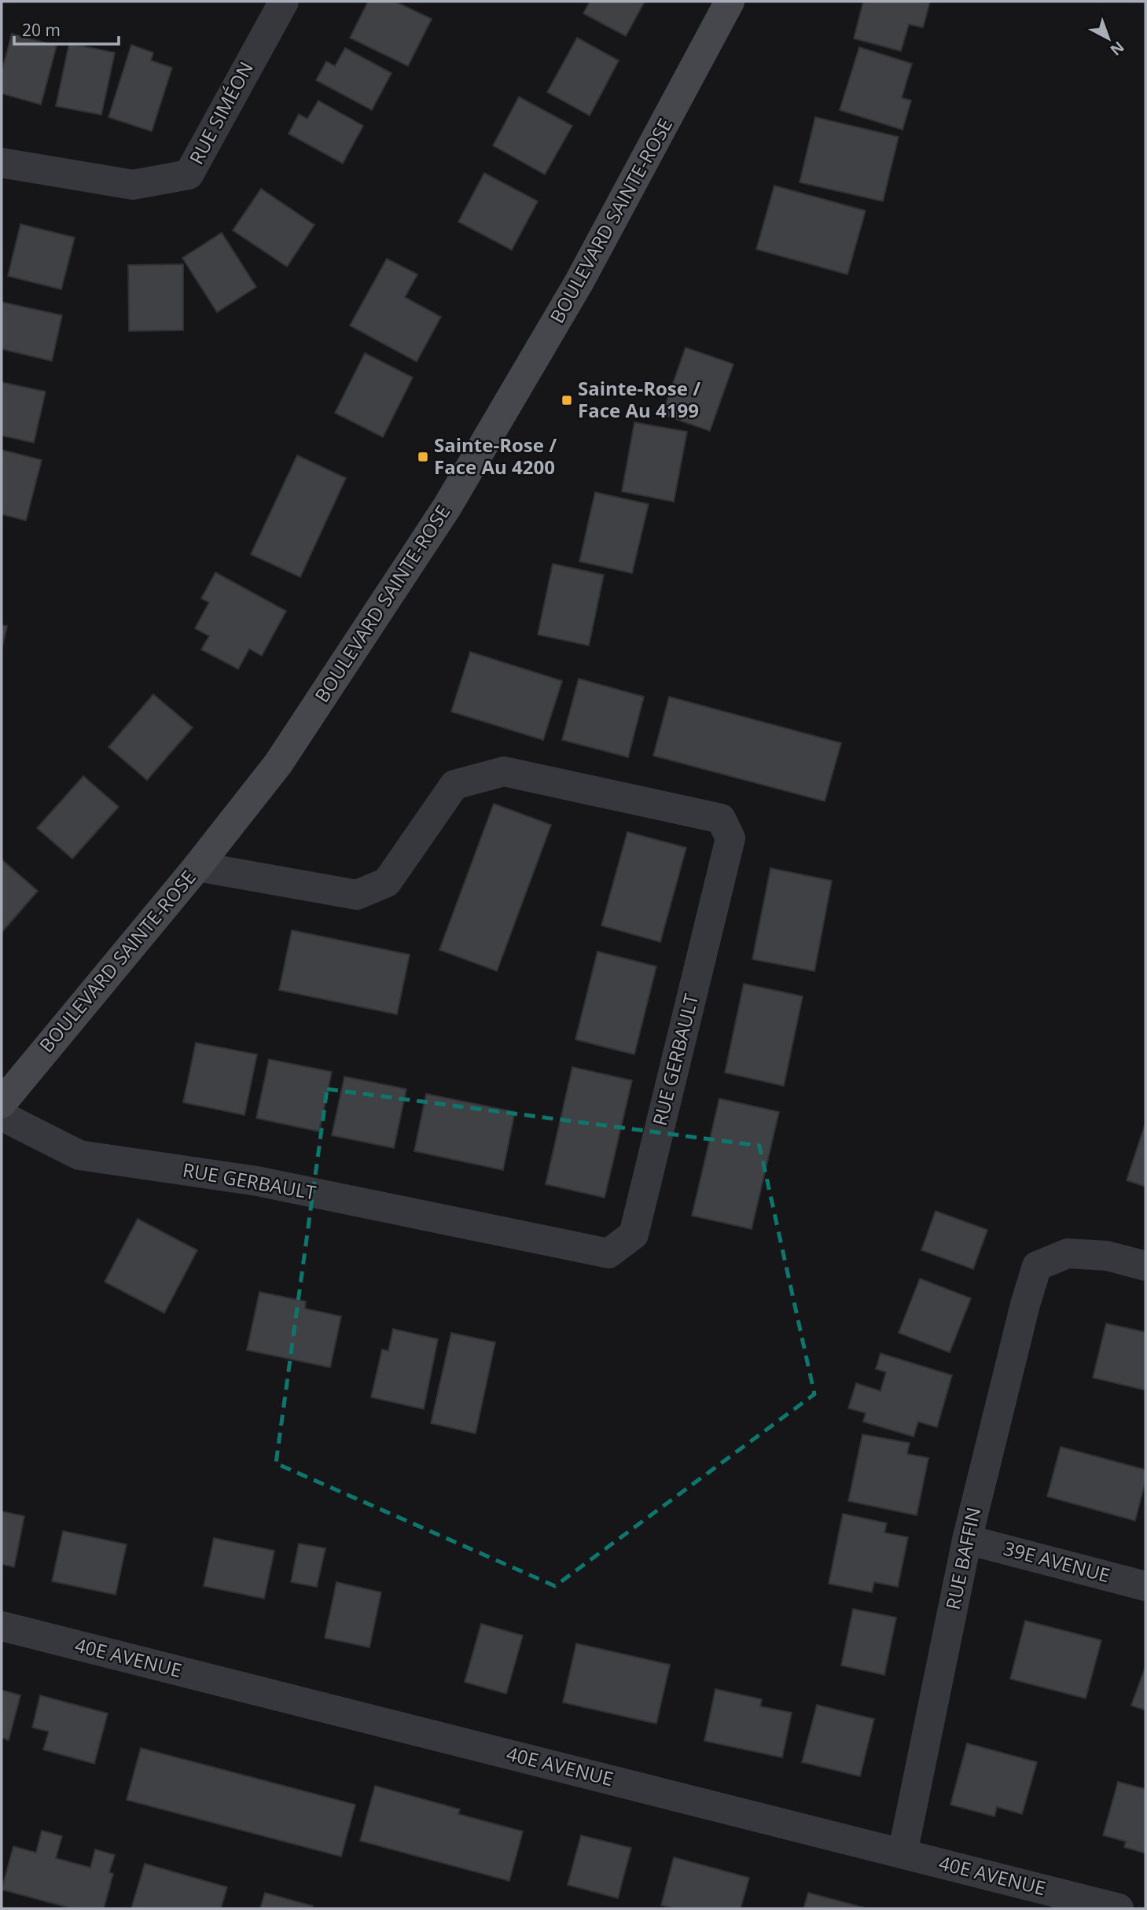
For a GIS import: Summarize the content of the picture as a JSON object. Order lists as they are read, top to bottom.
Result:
{
  "streets": {
    "street": [
      "RUE SIMÉON",
      "BOULEVARD SAINTE-ROSE",
      "RUE GERBAULT",
      "RUE BAFFIN",
      "39E AVENUE",
      "40E AVENUE"
    ]
  },
  "crossings": [
    ["BOULEVARD SAINTE-ROSE", "RUE GERBAULT"],
    ["RUE BAFFIN", "39E AVENUE"],
    ["RUE BAFFIN", "40E AVENUE"]
  ],
  "places": {
    "transit": ["Sainte-Rose / Face Au 4199", "Sainte-Rose / Face Au 4200"]
  },
  "scale_bar": "20 m",
  "north": "bottom right"
}
